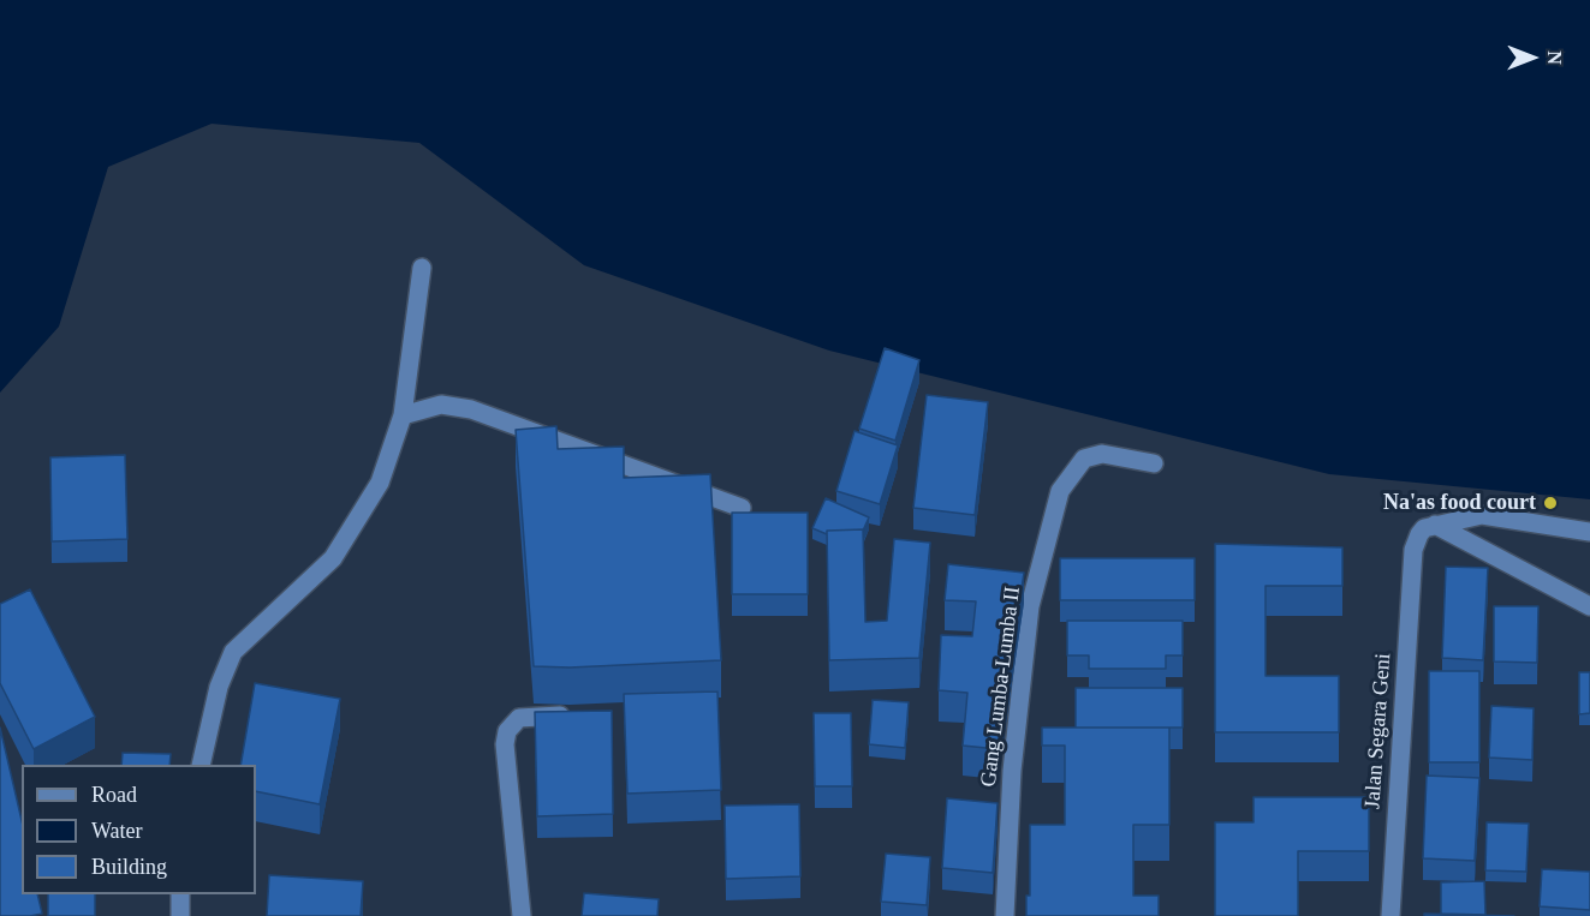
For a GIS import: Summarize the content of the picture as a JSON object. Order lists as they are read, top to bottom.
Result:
{
  "streets": {
    "street": ["Gang Lumba-Lumba II", "Jalan Segara Geni"]
  },
  "places": ["Na'as food court"],
  "legend": ["Road", "Water", "Building"],
  "north": "right"
}
